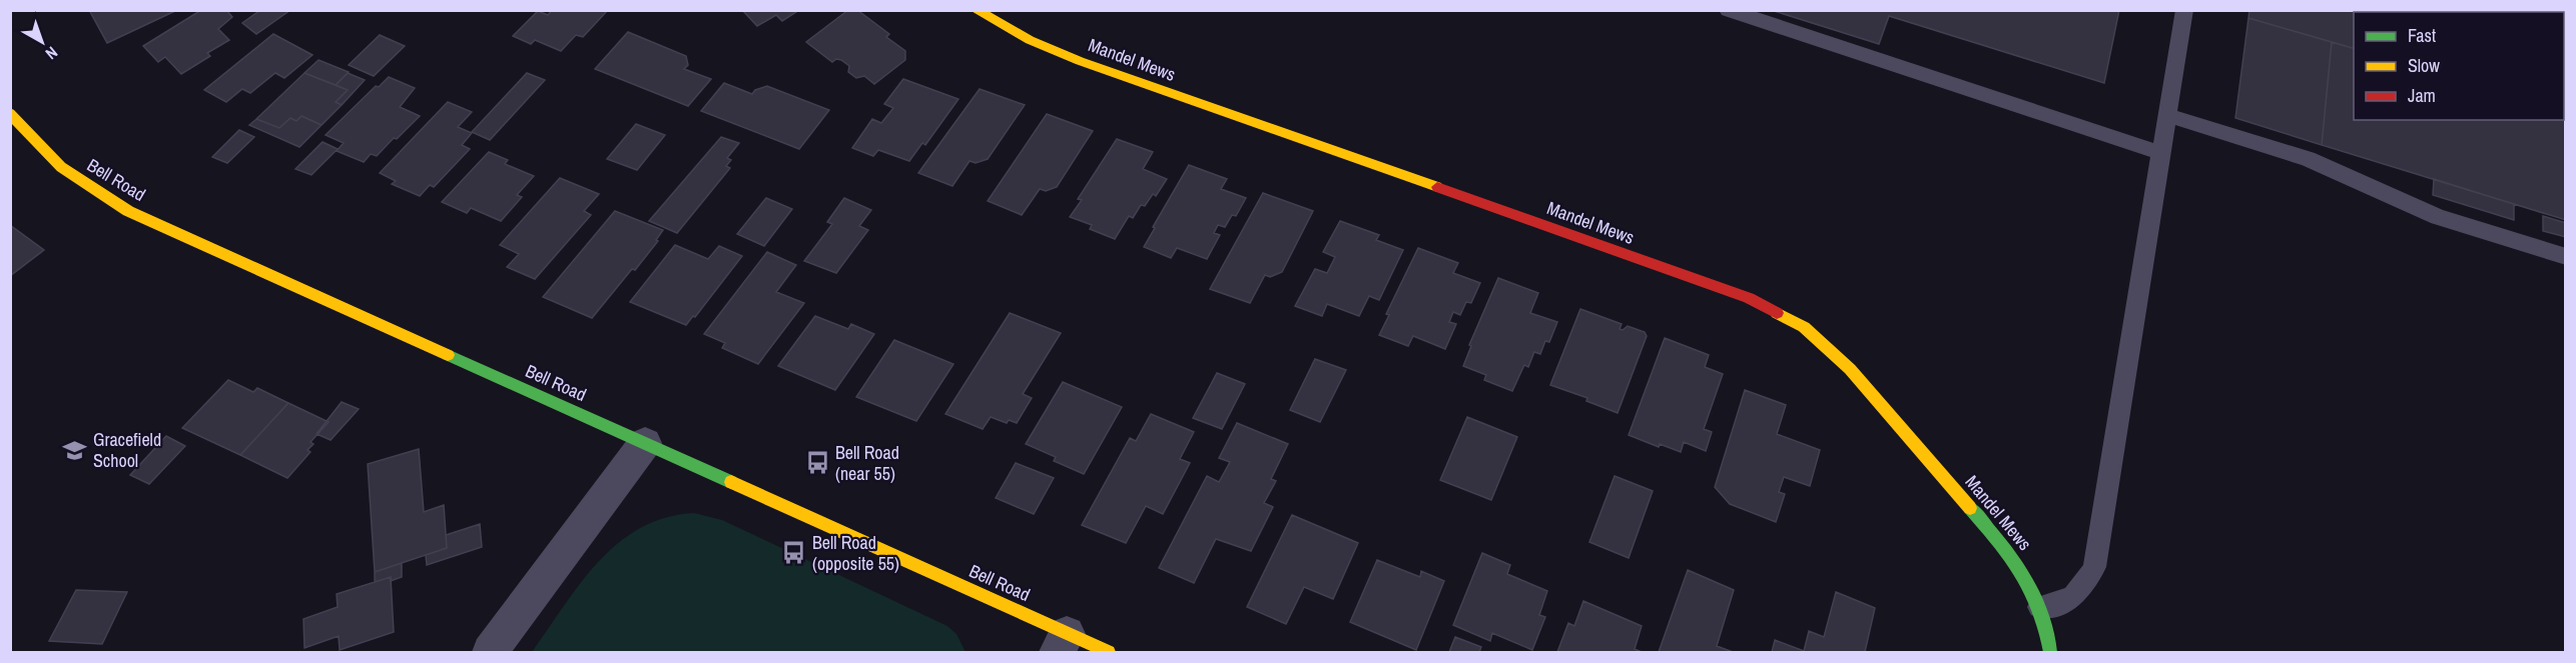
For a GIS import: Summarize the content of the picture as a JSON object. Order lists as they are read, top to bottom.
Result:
{
  "streets": {
    "street": ["Mandel Mews", "Bell Road"]
  },
  "places": {
    "school or university": ["Gracefield School"],
    "bus stop": ["Bell Road (near 55)", "Bell Road (opposite 55)"]
  },
  "legend": ["Fast", "Slow", "Jam"],
  "north": "bottom right"
}
